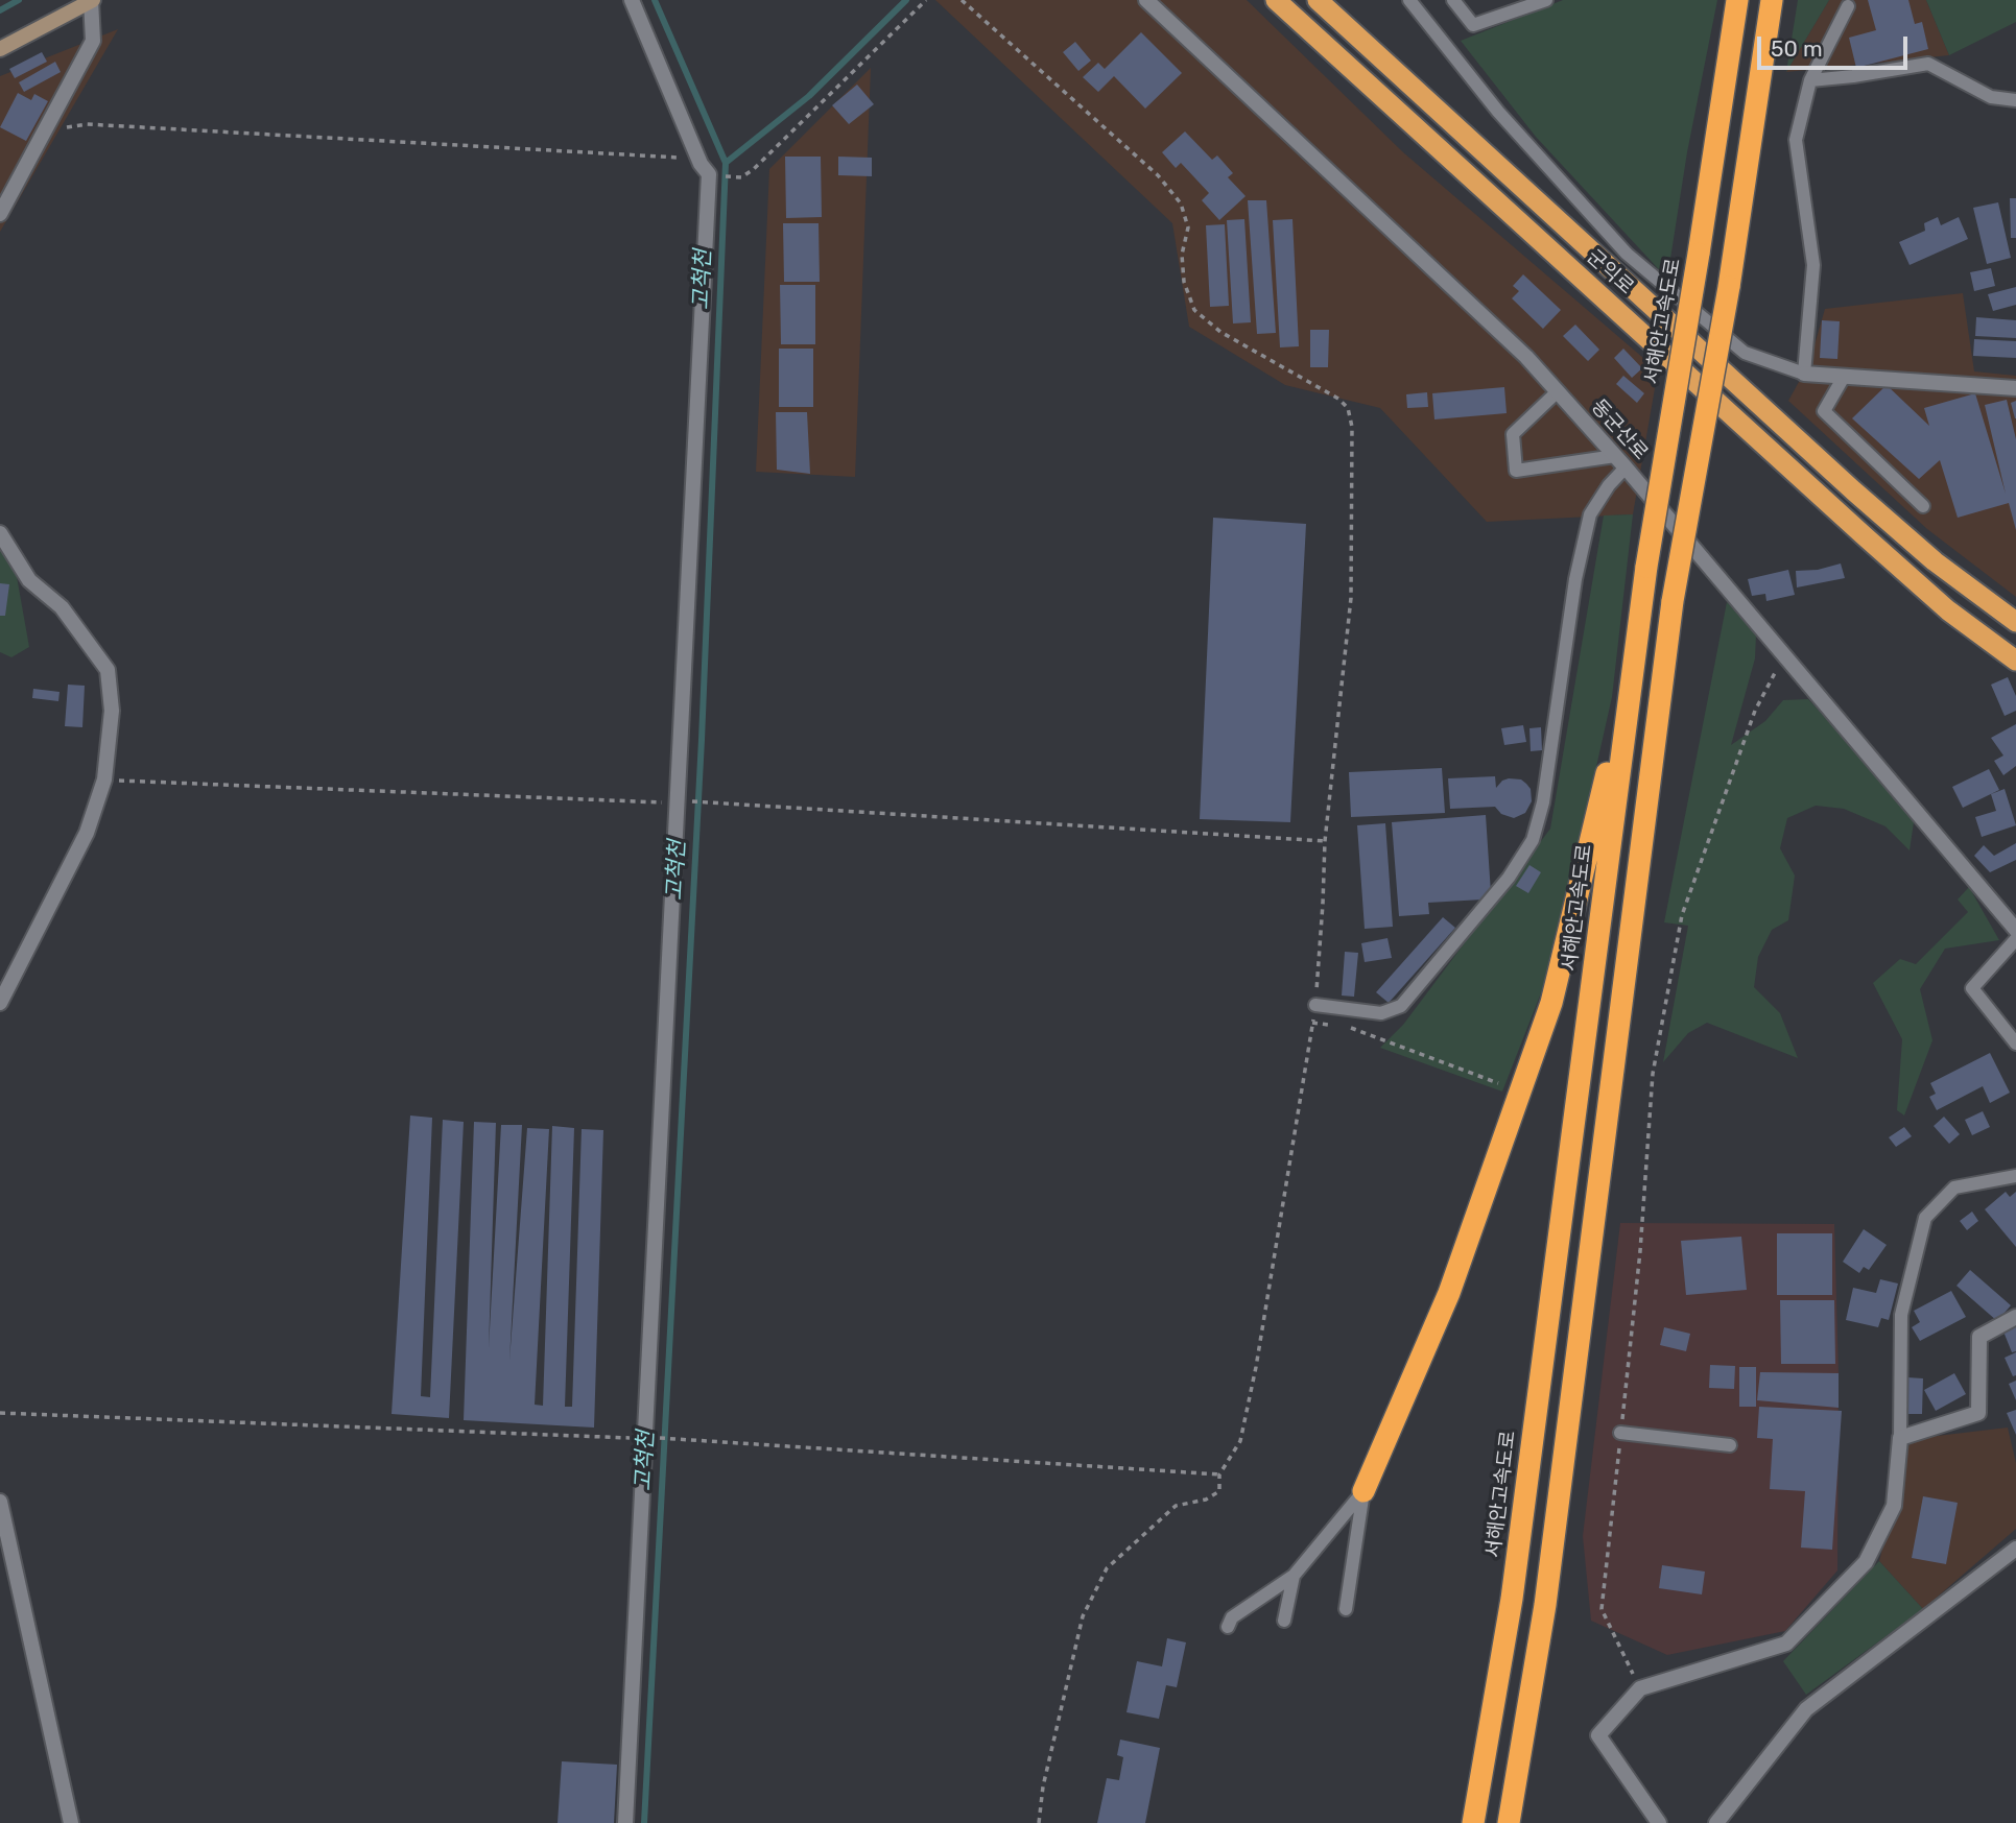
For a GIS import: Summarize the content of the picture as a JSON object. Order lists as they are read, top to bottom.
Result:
{
  "streets": {
    "highway": ["군익로", "서해안고속도로"],
    "street": ["동군산로"]
  },
  "water": ["고척천"],
  "scale_bar": "50 m"
}
